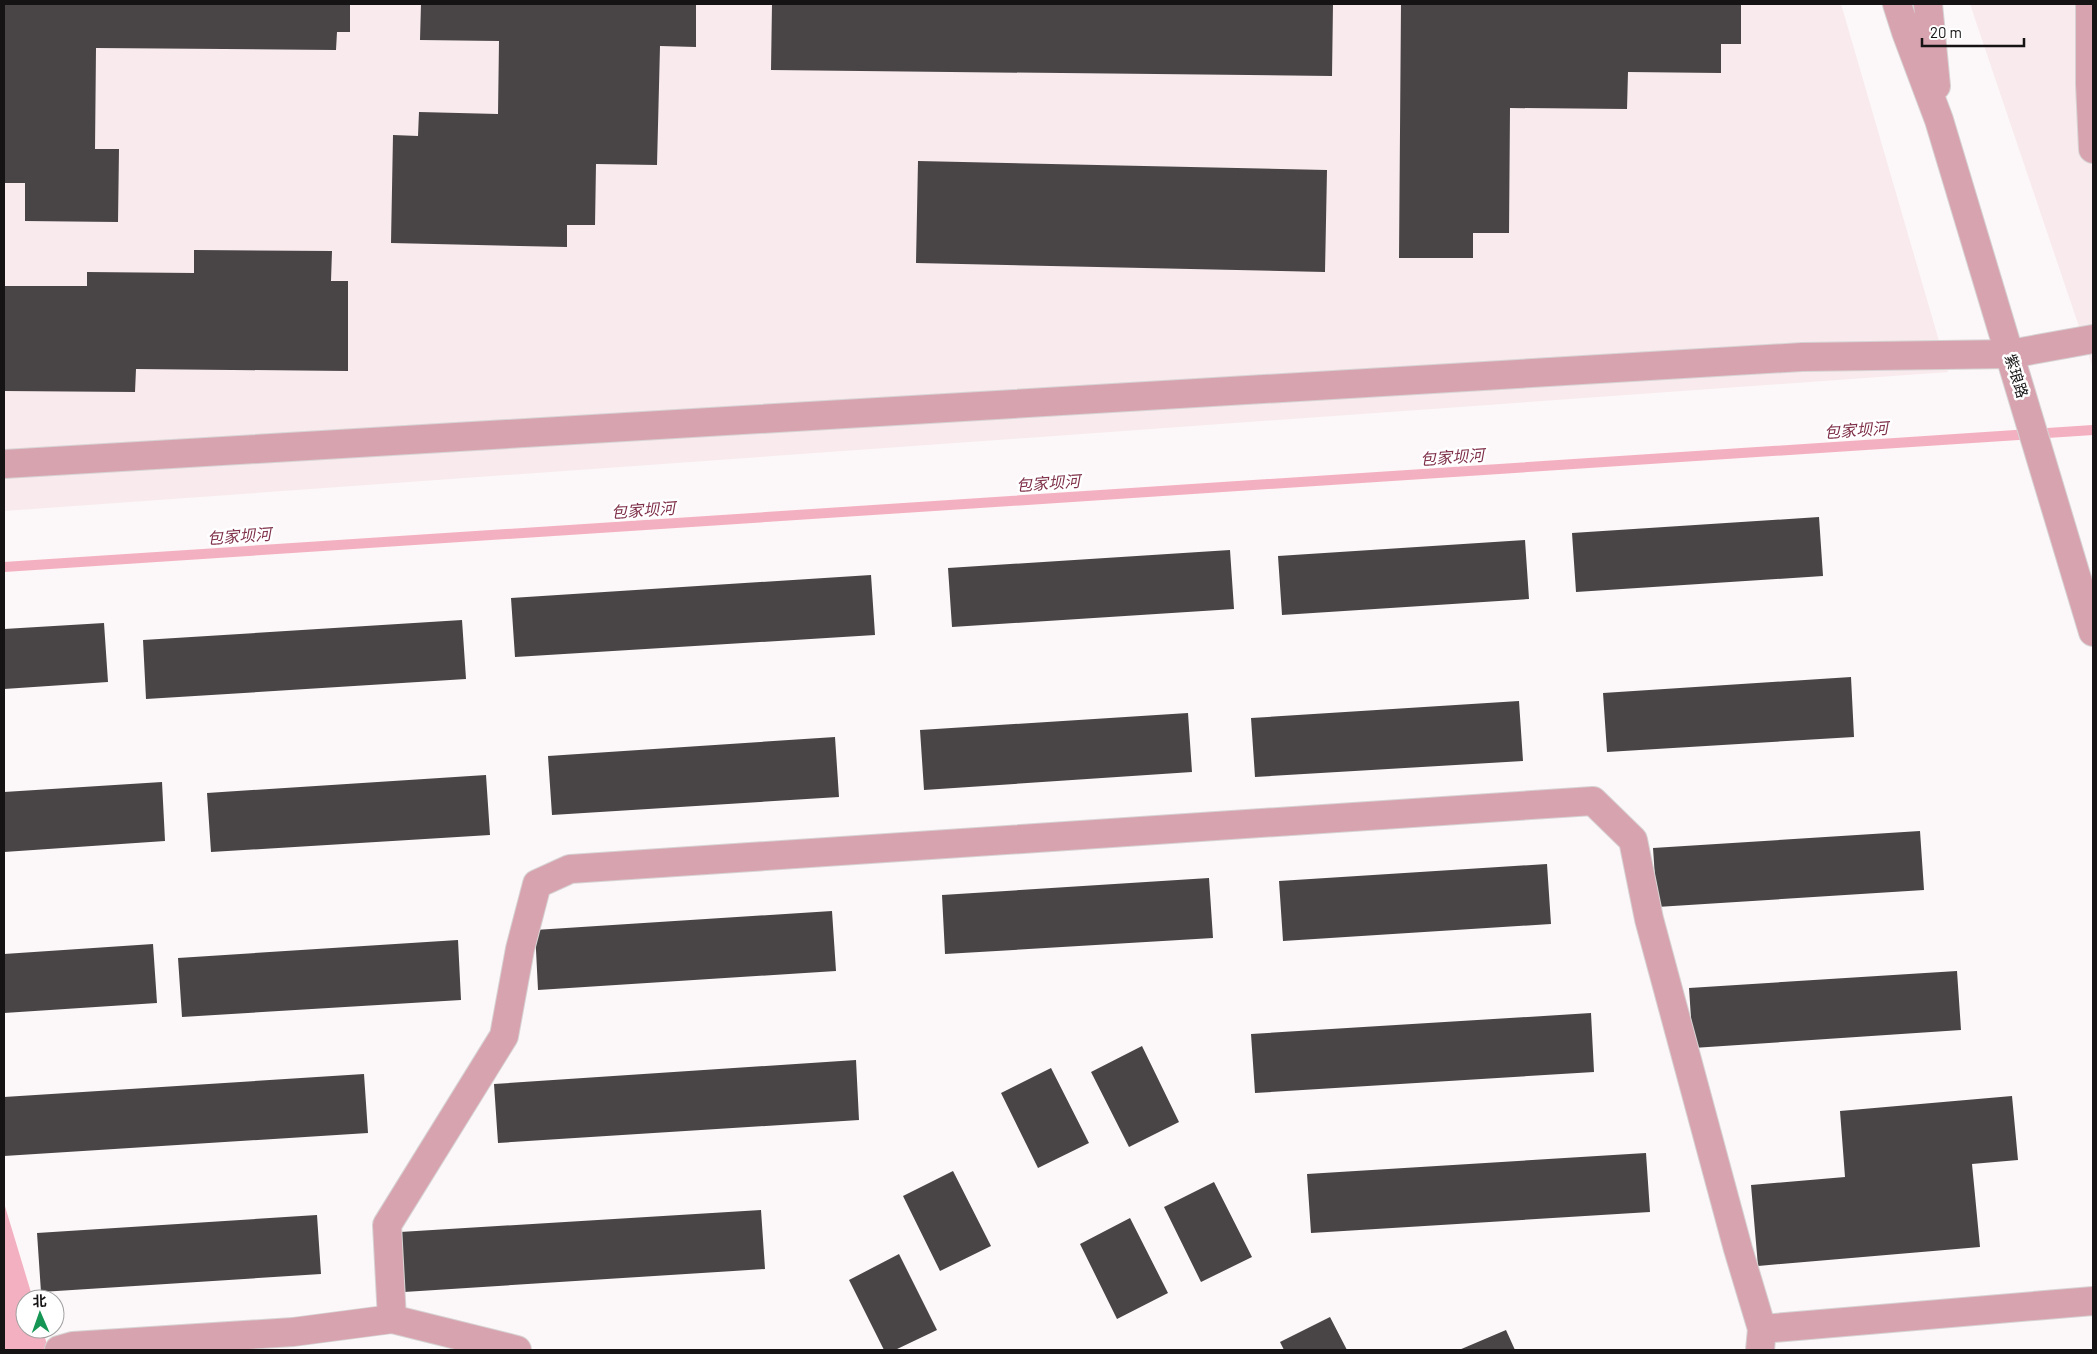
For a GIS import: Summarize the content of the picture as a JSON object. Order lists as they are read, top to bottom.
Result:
{
  "streets": {
    "street": ["紫琅路"]
  },
  "water": ["包家坝河"],
  "scale_bar": "20 m",
  "north": "top"
}
